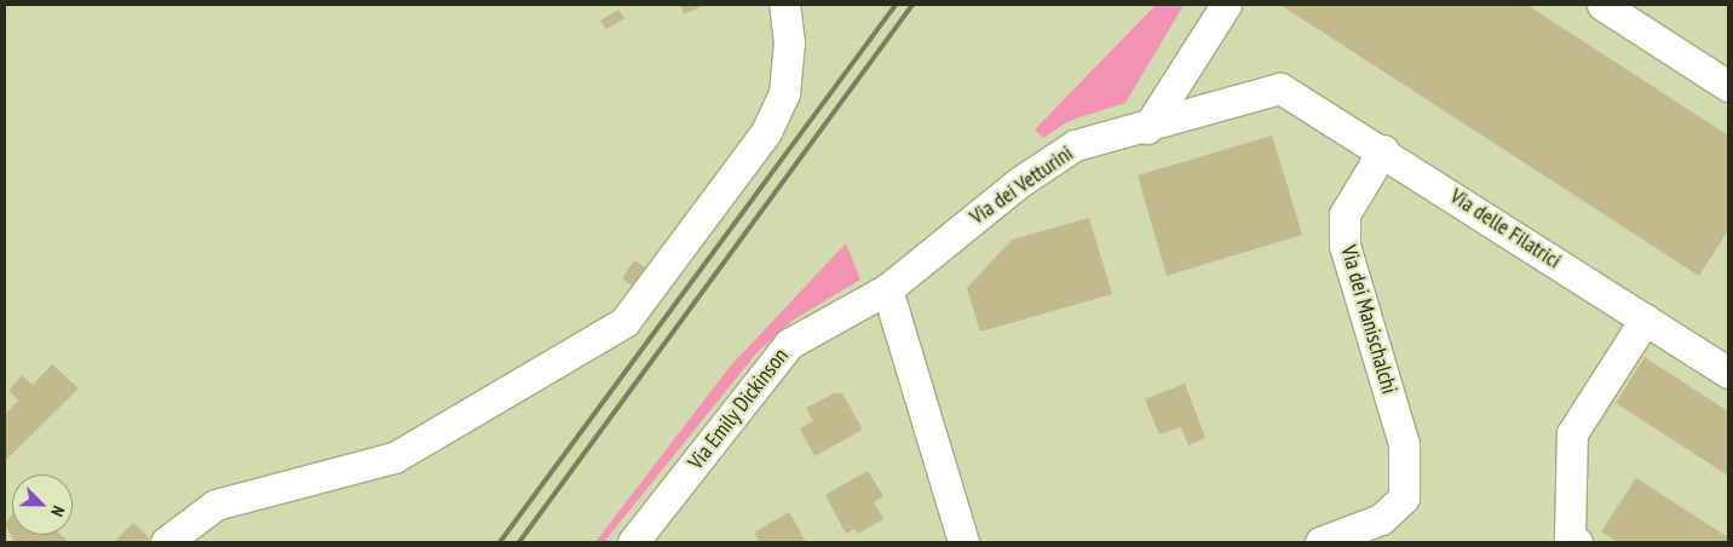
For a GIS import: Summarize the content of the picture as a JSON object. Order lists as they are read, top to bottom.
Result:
{
  "streets": {
    "street": [
      "Via dei Vetturini",
      "Via delle Filatrici",
      "Via dei Manischalchi",
      "Via Emily Dickinson"
    ]
  },
  "crossings": [
    ["Via dei Vetturini", "Via delle Filatrici"],
    ["Via dei Vetturini", "Via Emily Dickinson"],
    ["Via delle Filatrici", "Via dei Manischalchi"]
  ],
  "north": "bottom right"
}
